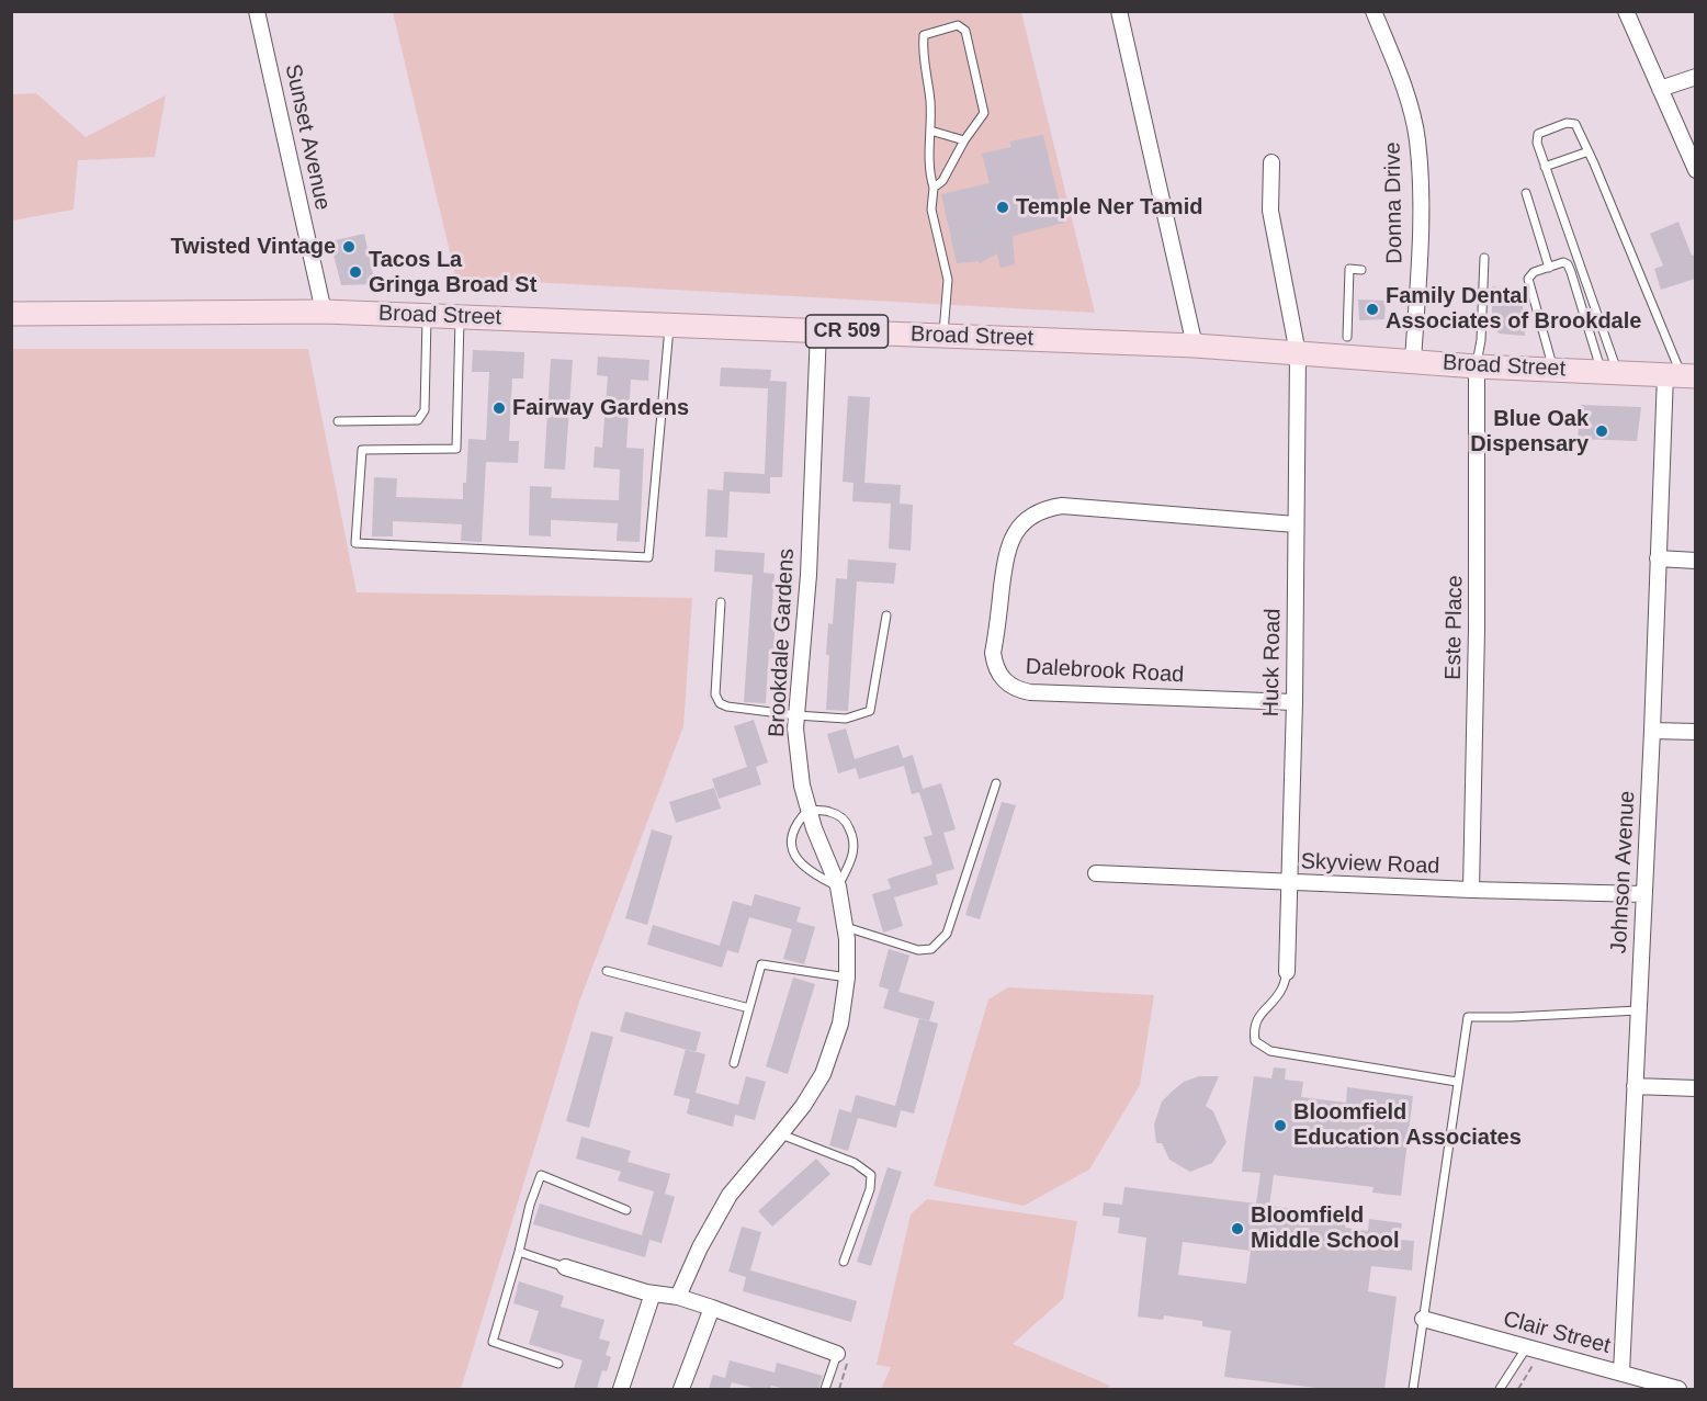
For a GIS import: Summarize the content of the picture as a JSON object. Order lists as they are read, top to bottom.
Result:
{
  "streets": {
    "main road": ["Broad Street", "CR 509"],
    "street": [
      "Sunset Avenue",
      "Donna Drive",
      "Este Place",
      "Brookdale Gardens",
      "Huck Road",
      "Dalebrook Road",
      "Skyview Road",
      "Johnson Avenue",
      "Clair Street"
    ]
  },
  "crossings": [
    ["Sunset Avenue", "Broad Street"],
    ["Donna Drive", "Broad Street"],
    ["Broad Street", "Este Place"],
    ["Broad Street", "Brookdale Gardens"],
    ["Broad Street", "Huck Road"],
    ["Broad Street", "Johnson Avenue"],
    ["Este Place", "Skyview Road"],
    ["Huck Road", "Dalebrook Road"],
    ["Huck Road", "Skyview Road"],
    ["Skyview Road", "Johnson Avenue"],
    ["Johnson Avenue", "Clair Street"]
  ],
  "places": [
    "Temple Ner Tamid",
    "Twisted Vintage",
    "Tacos La Gringa Broad St",
    "Family Dental Associates of Brookdale",
    "Fairway Gardens",
    "Blue Oak Dispensary",
    "Bloomfield Education Associates",
    "Bloomfield Middle School"
  ]
}
